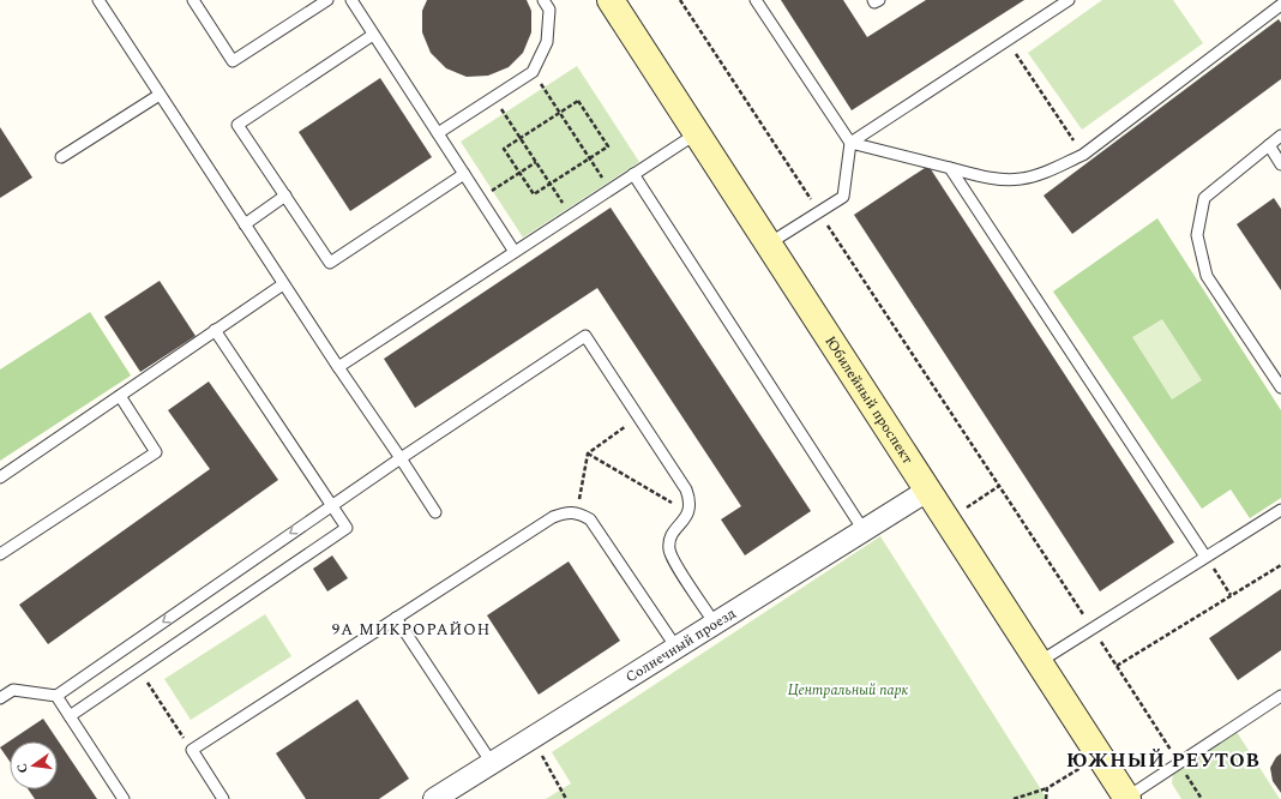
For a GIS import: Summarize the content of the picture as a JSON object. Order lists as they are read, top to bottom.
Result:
{
  "streets": {
    "street": ["Юбилейный проспект", "Солнечный проезд"]
  },
  "crossings": [
    ["Юбилейный проспект", "Солнечный проезд"]
  ],
  "districts": ["9А МИКРОРАЙОН", "ЮЖНЫЙ РЕУТОВ"],
  "parks": ["Центральный парк"],
  "north": "left"
}
